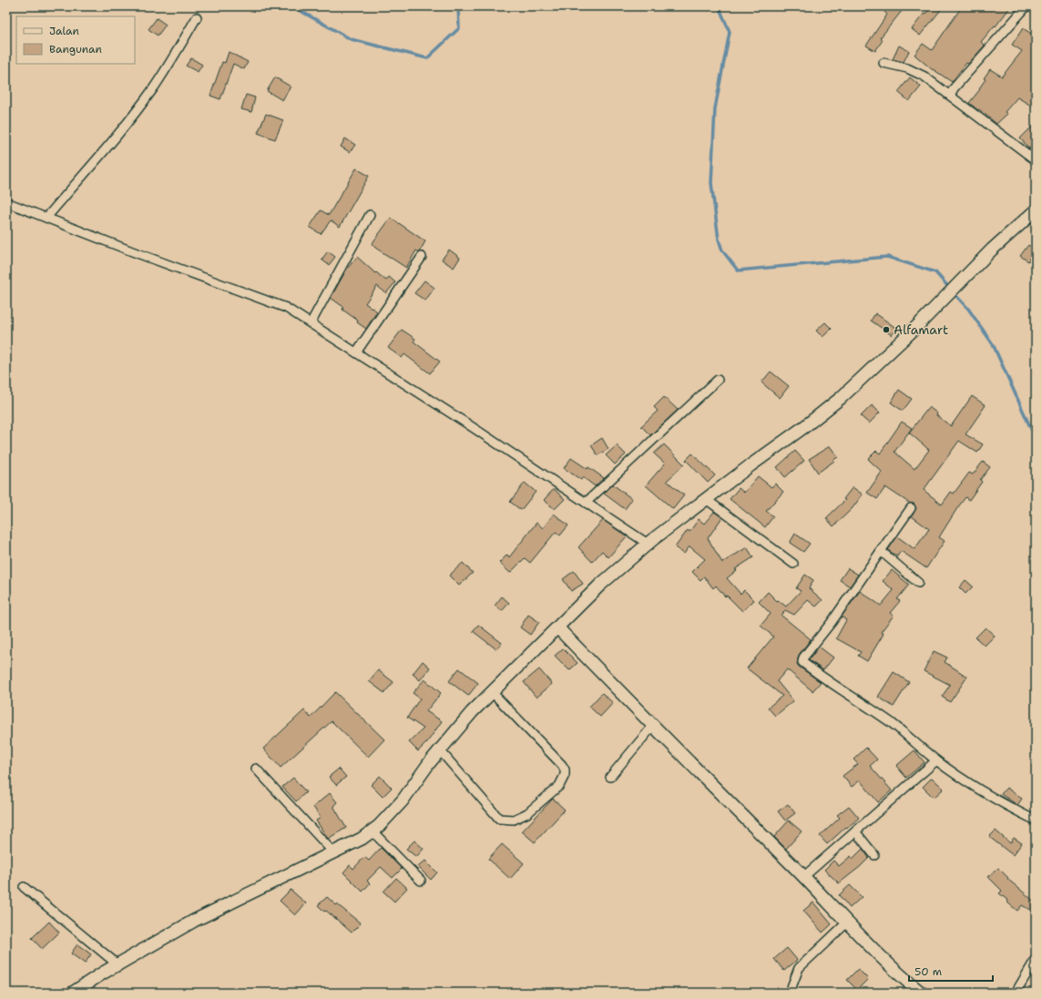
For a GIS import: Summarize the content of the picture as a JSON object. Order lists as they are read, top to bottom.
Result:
{
  "places": ["Alfamart"],
  "legend": ["Jalan", "Bangunan"],
  "scale_bar": "50 m"
}
